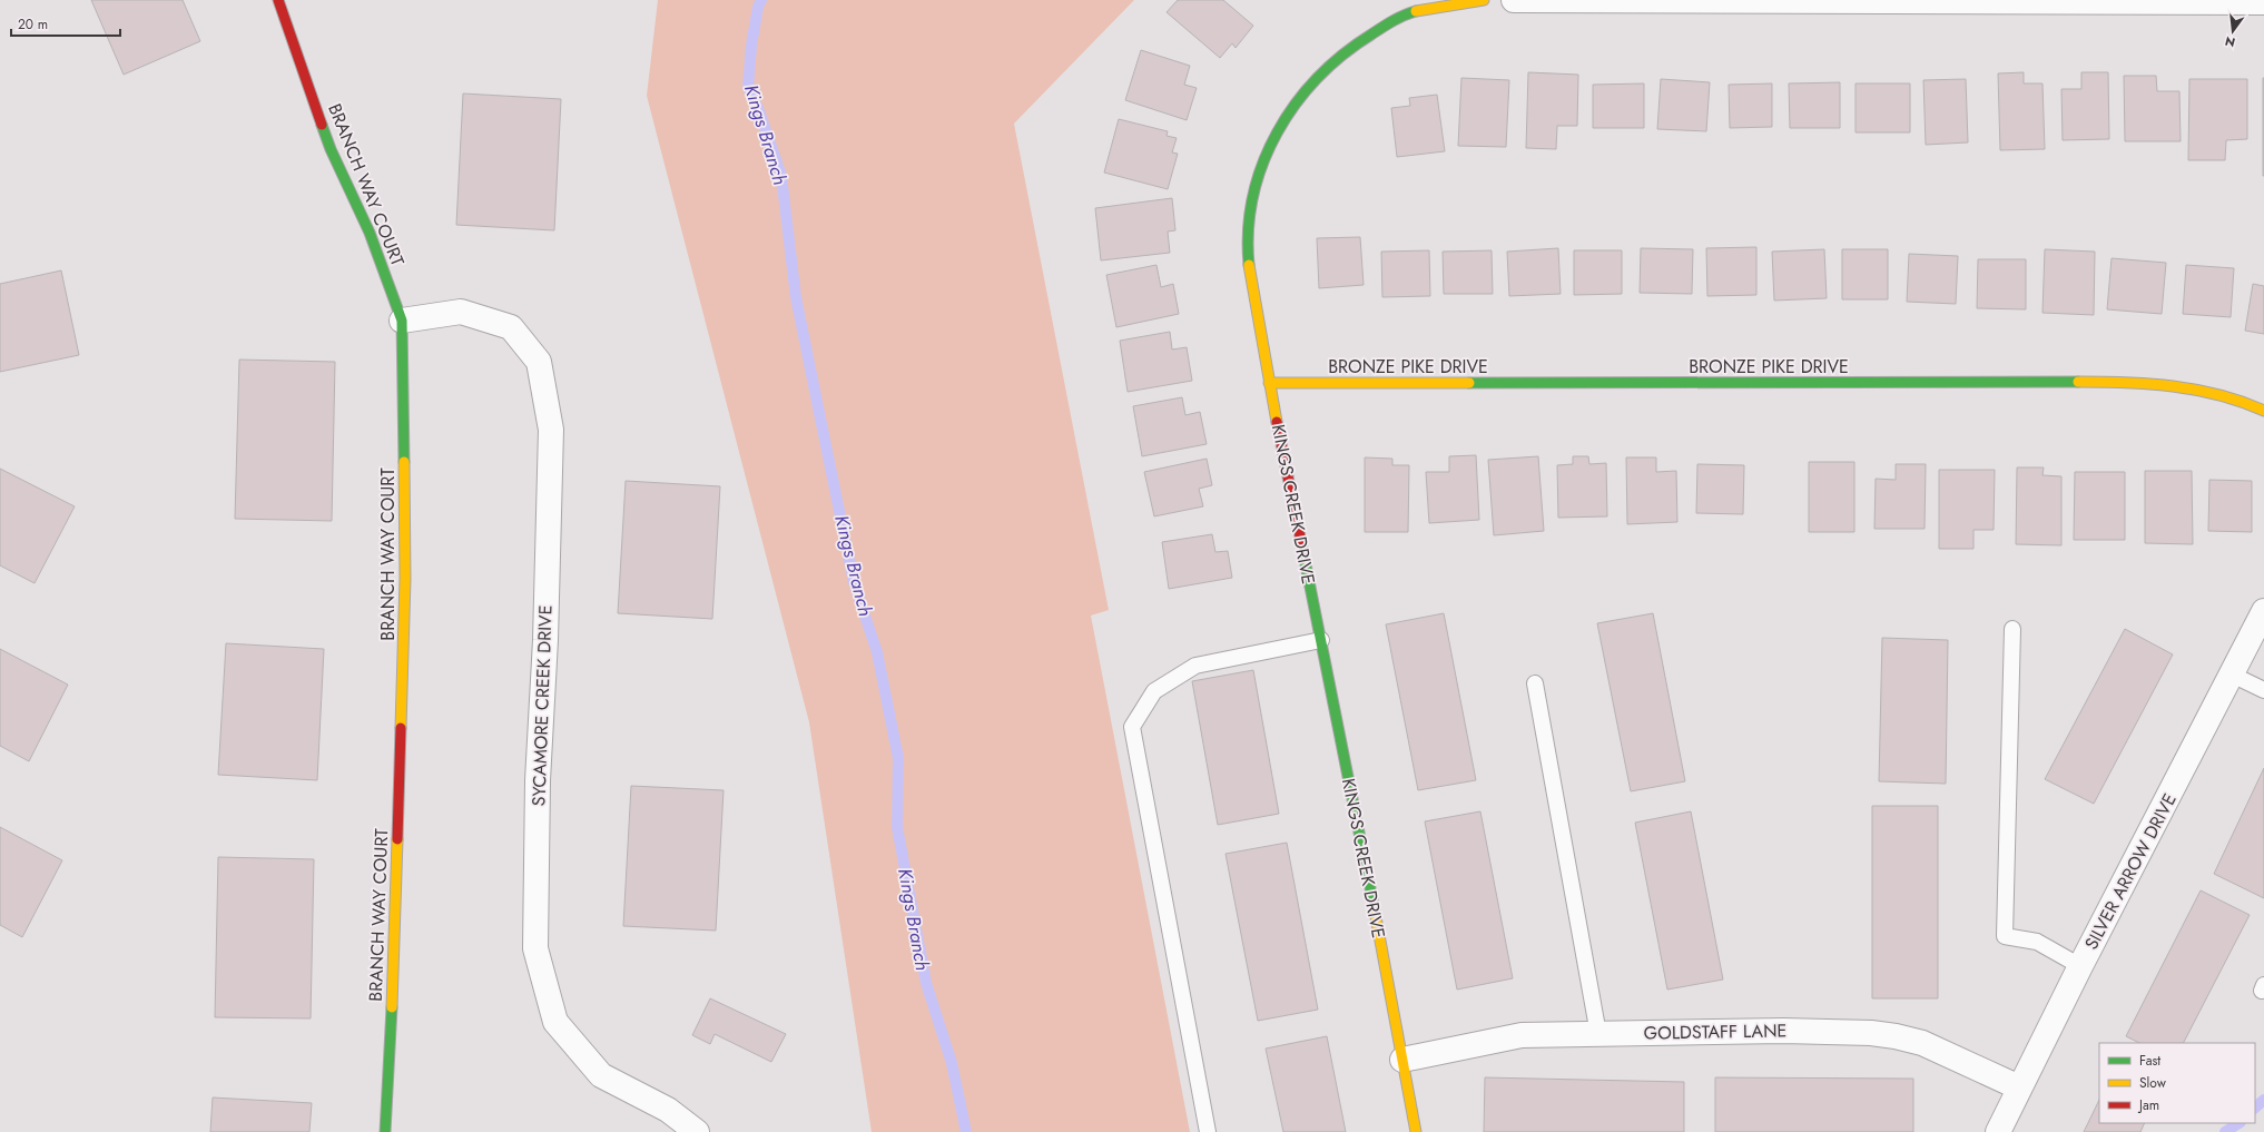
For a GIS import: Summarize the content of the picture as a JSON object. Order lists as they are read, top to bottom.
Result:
{
  "streets": {
    "street": [
      "BRANCH WAY COURT",
      "BRONZE PIKE DRIVE",
      "KINGS CREEK DRIVE",
      "SYCAMORE CREEK DRIVE",
      "SILVER ARROW DRIVE",
      "GOLDSTAFF LANE"
    ]
  },
  "crossings": [
    ["BRANCH WAY COURT", "SYCAMORE CREEK DRIVE"],
    ["BRONZE PIKE DRIVE", "KINGS CREEK DRIVE"],
    ["KINGS CREEK DRIVE", "GOLDSTAFF LANE"],
    ["SILVER ARROW DRIVE", "GOLDSTAFF LANE"]
  ],
  "water": ["Kings Branch"],
  "legend": ["Fast", "Slow", "Jam"],
  "scale_bar": "20 m",
  "north": "bottom"
}
